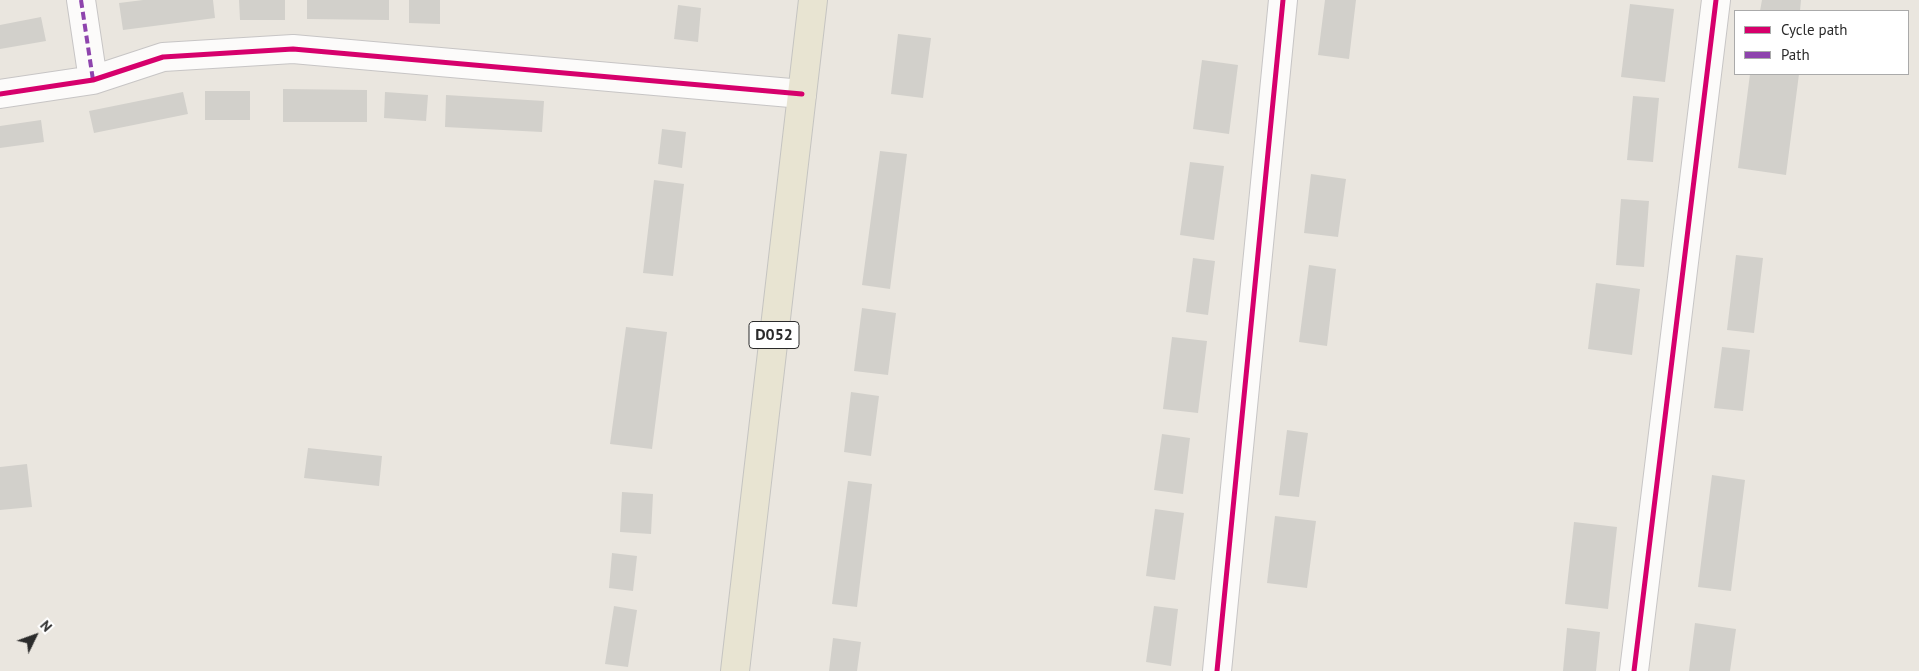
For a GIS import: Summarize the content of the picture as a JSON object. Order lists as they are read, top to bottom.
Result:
{
  "streets": {
    "main road": ["D052"]
  },
  "legend": ["Cycle path", "Path"],
  "north": "top right"
}
